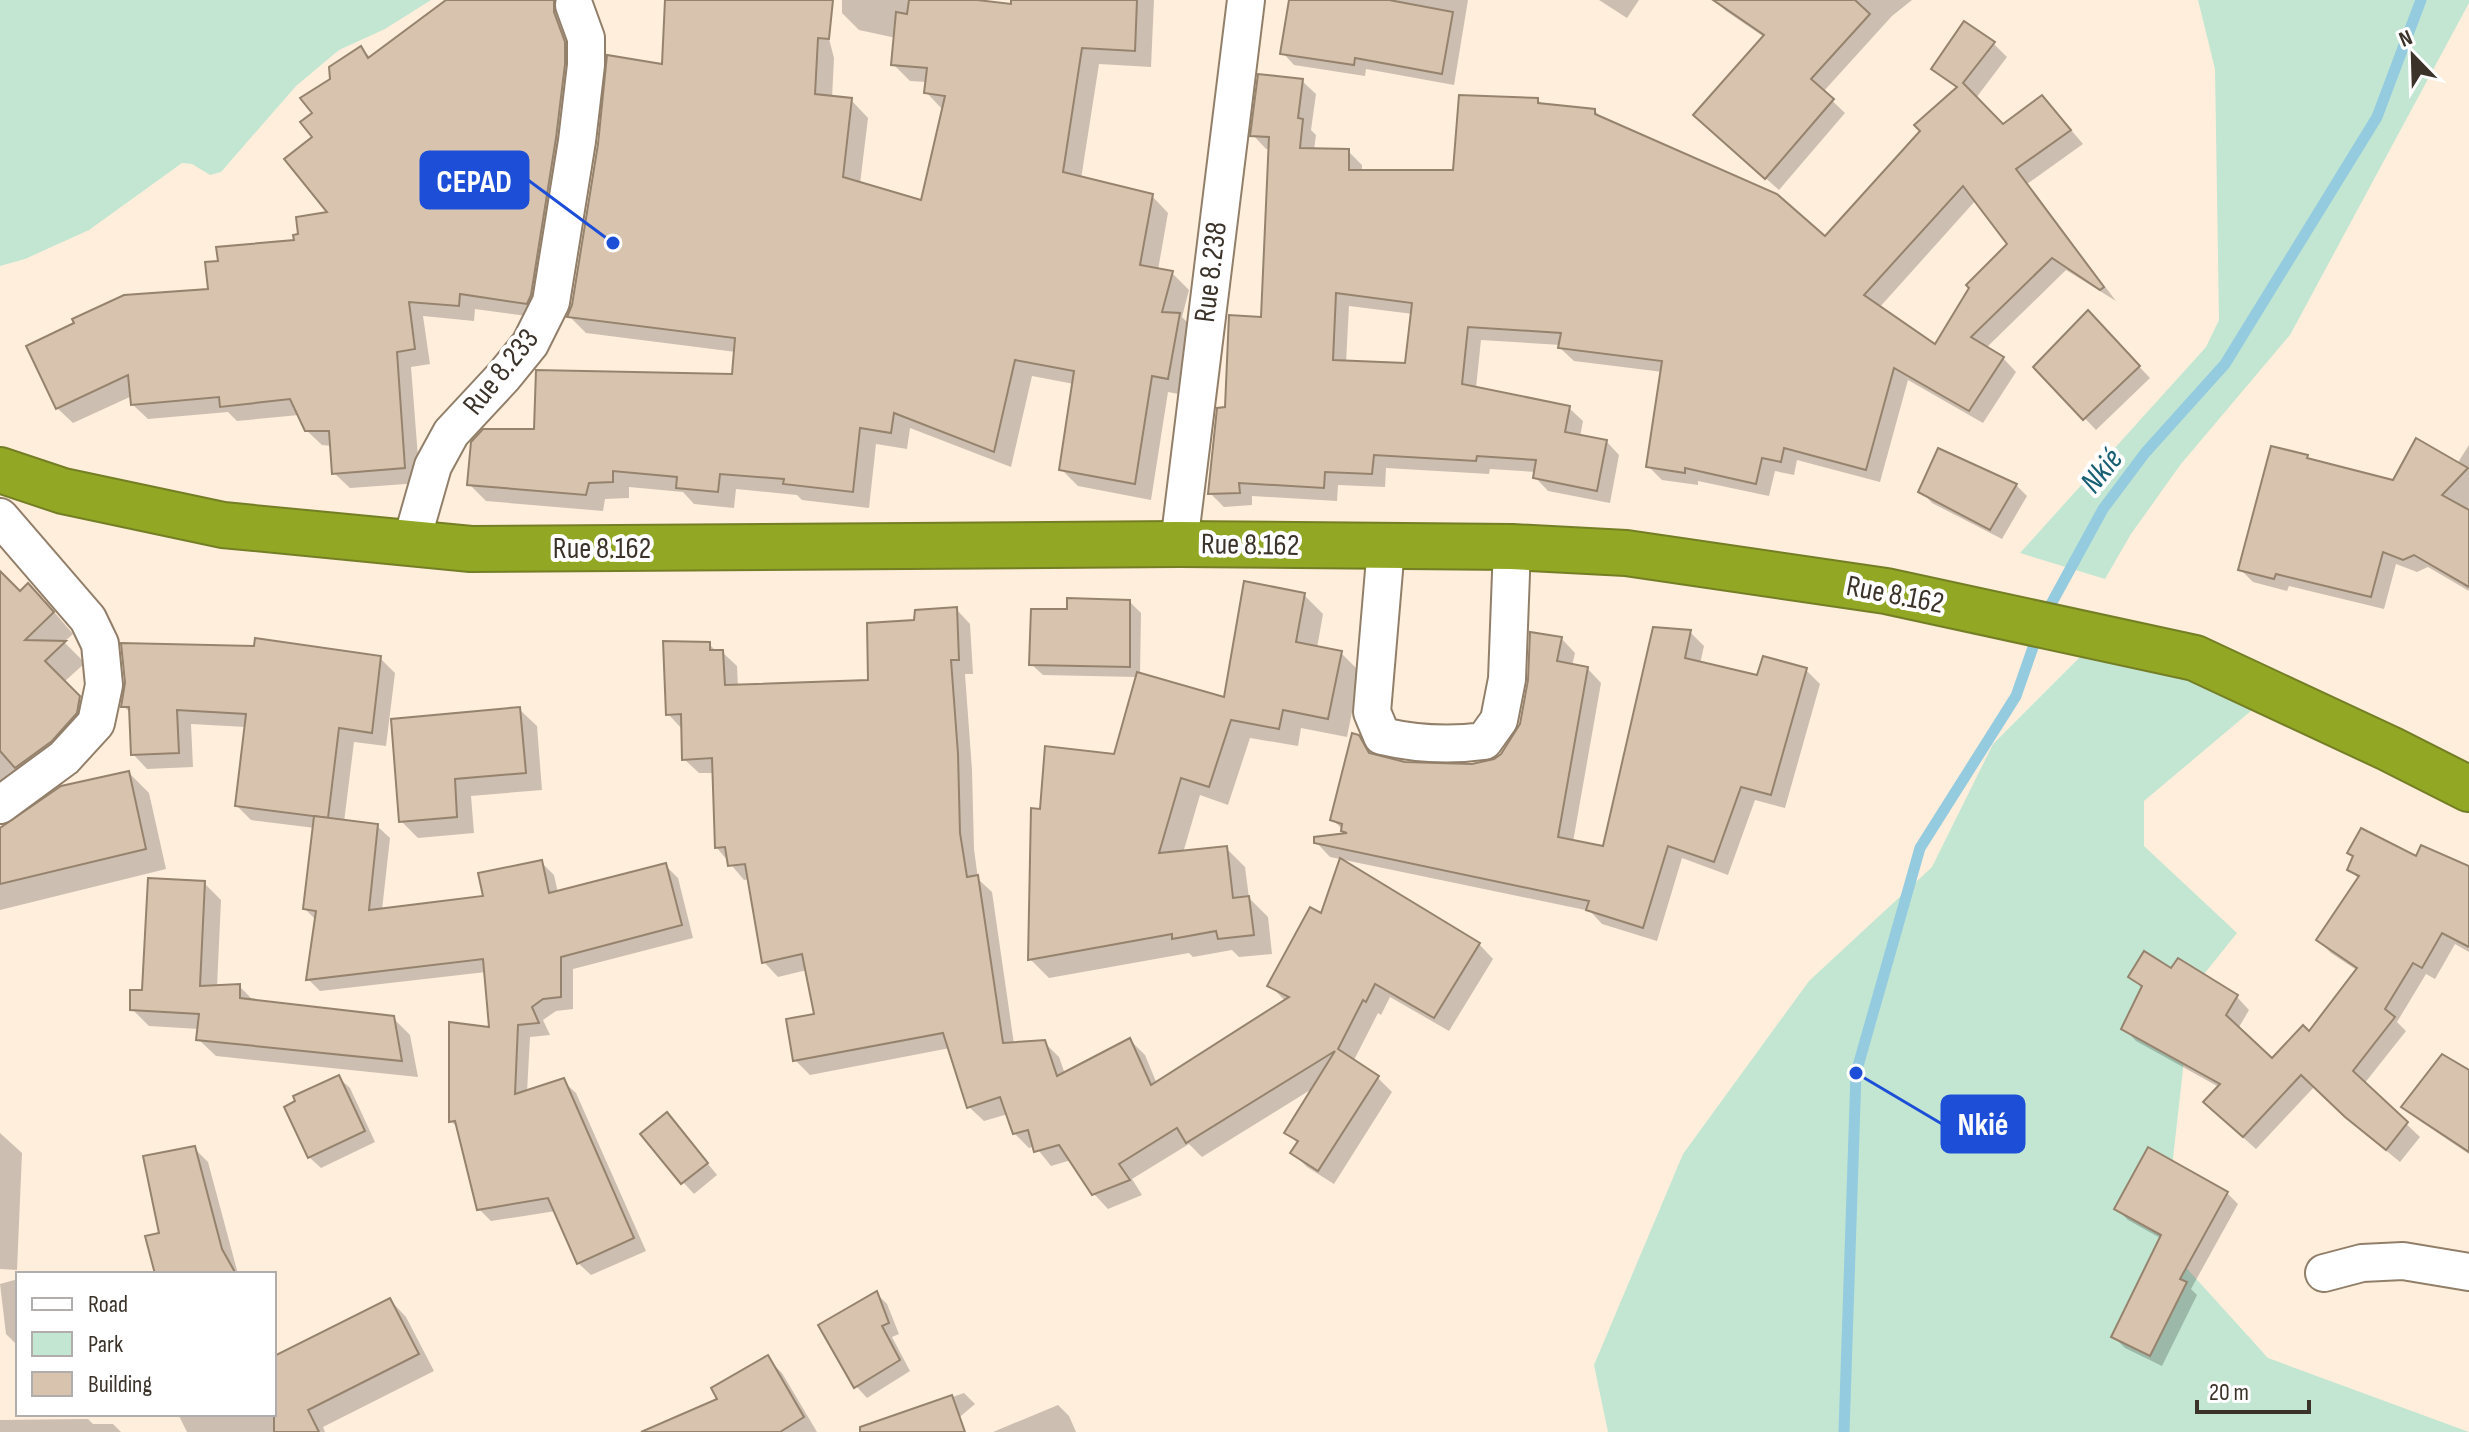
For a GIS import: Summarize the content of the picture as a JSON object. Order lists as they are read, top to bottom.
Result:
{
  "streets": {
    "highway": ["Rue 8.162"],
    "street": ["Rue 8.238", "Rue 8.233"]
  },
  "crossings": [
    ["Rue 8.238", "Rue 8.162"],
    ["Rue 8.233", "Rue 8.162"]
  ],
  "water": ["Nkié"],
  "places": ["CEPAD", "Nkié"],
  "legend": ["Road", "Park", "Building"],
  "scale_bar": "20 m",
  "north": "top left"
}
